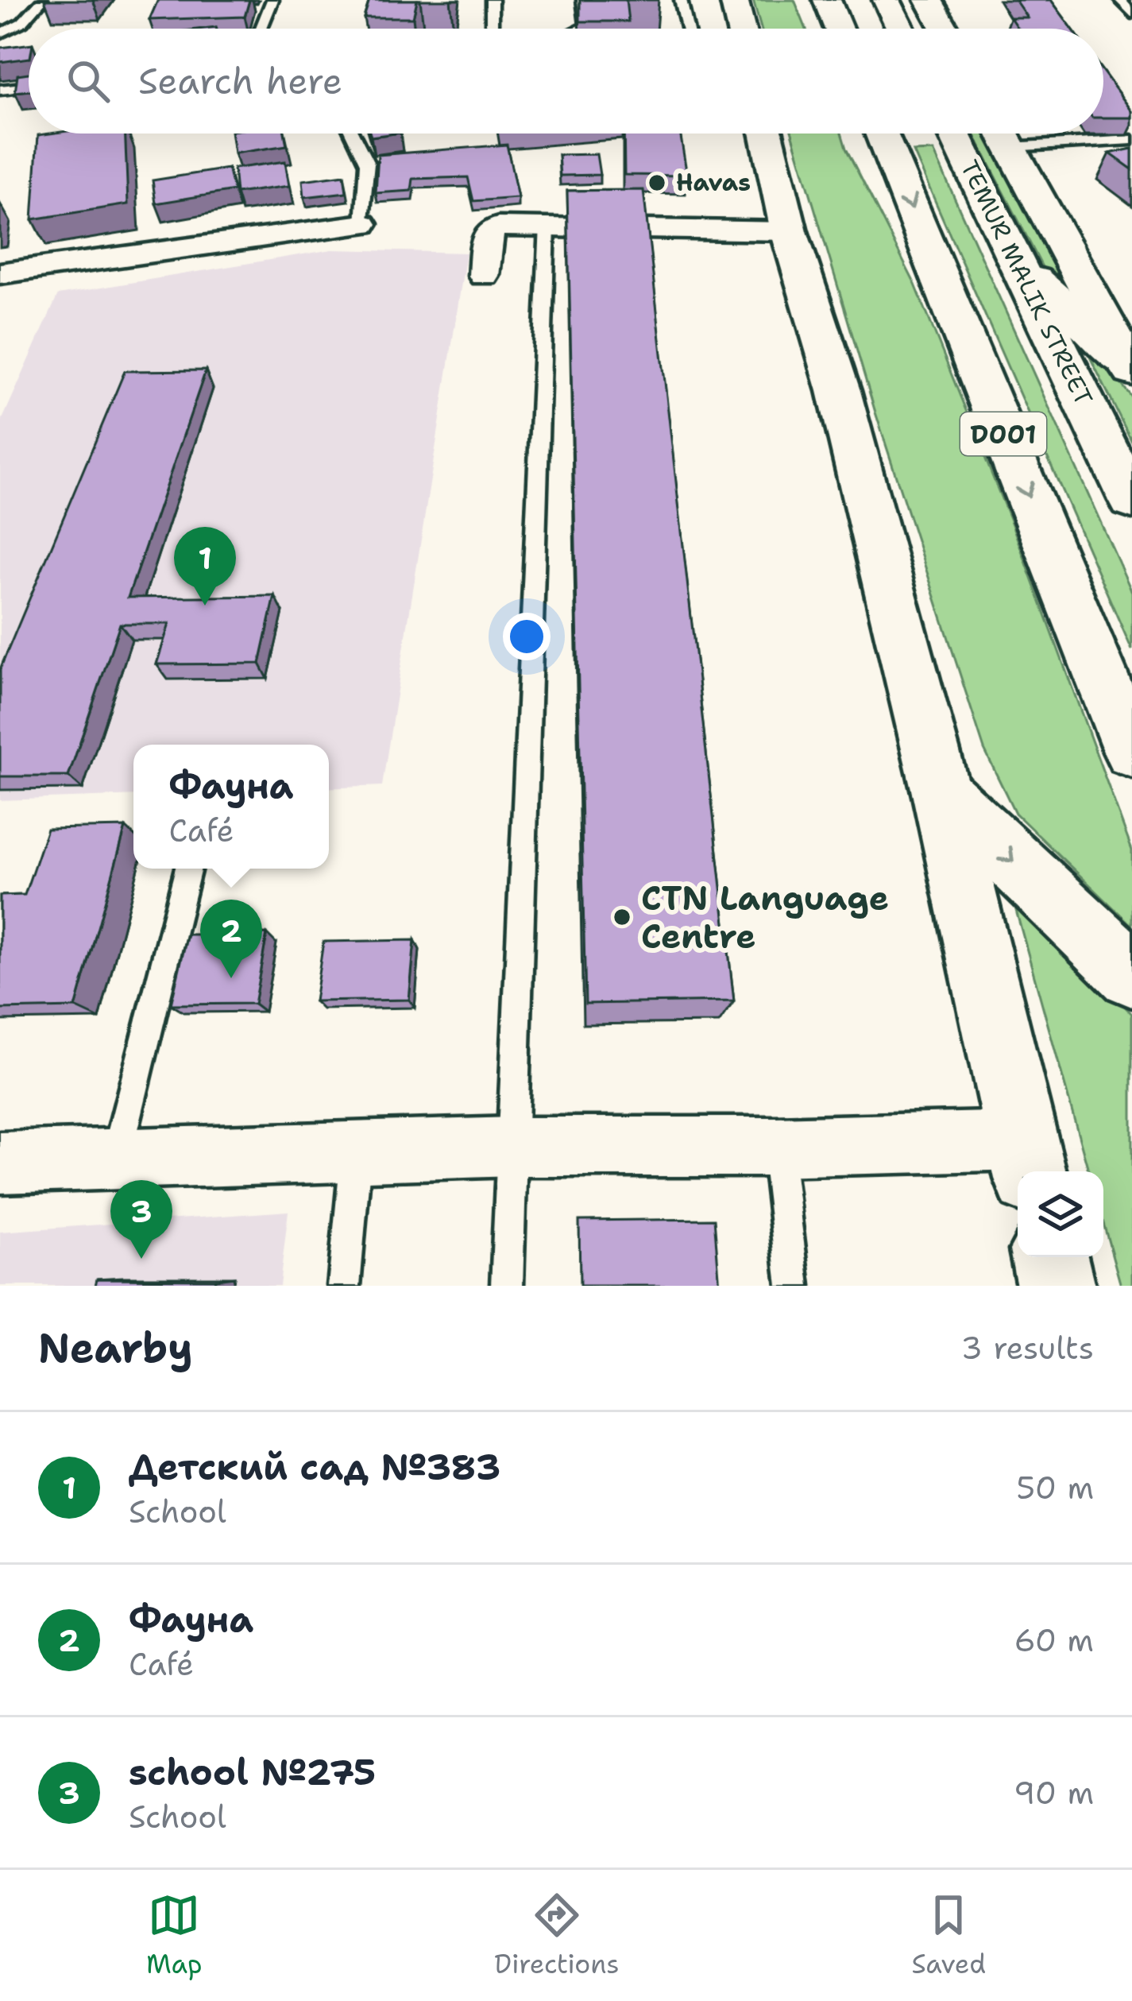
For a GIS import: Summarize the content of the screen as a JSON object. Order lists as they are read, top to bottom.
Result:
{
  "streets": {
    "main road": ["TEMUR MALIK STREET", "D001"]
  },
  "places": ["Havas", "CTN Language Centre"],
  "page": {
    "search": "Search here",
    "pins": ["1", "2", "3"],
    "popup": ["Фауна", "Café"],
    "heading": ["Nearby", "3 results"],
    "list": [
      {
        "mark": "1",
        "name": "Детский сад №383",
        "note": "School",
        "value": "50 m"
      },
      {
        "mark": "2",
        "name": "Фауна",
        "note": "Café",
        "value": "60 m"
      },
      {
        "mark": "3",
        "name": "school №275",
        "note": "School",
        "value": "90 m"
      }
    ],
    "nav": ["Map", "Directions", "Saved"]
  }
}
